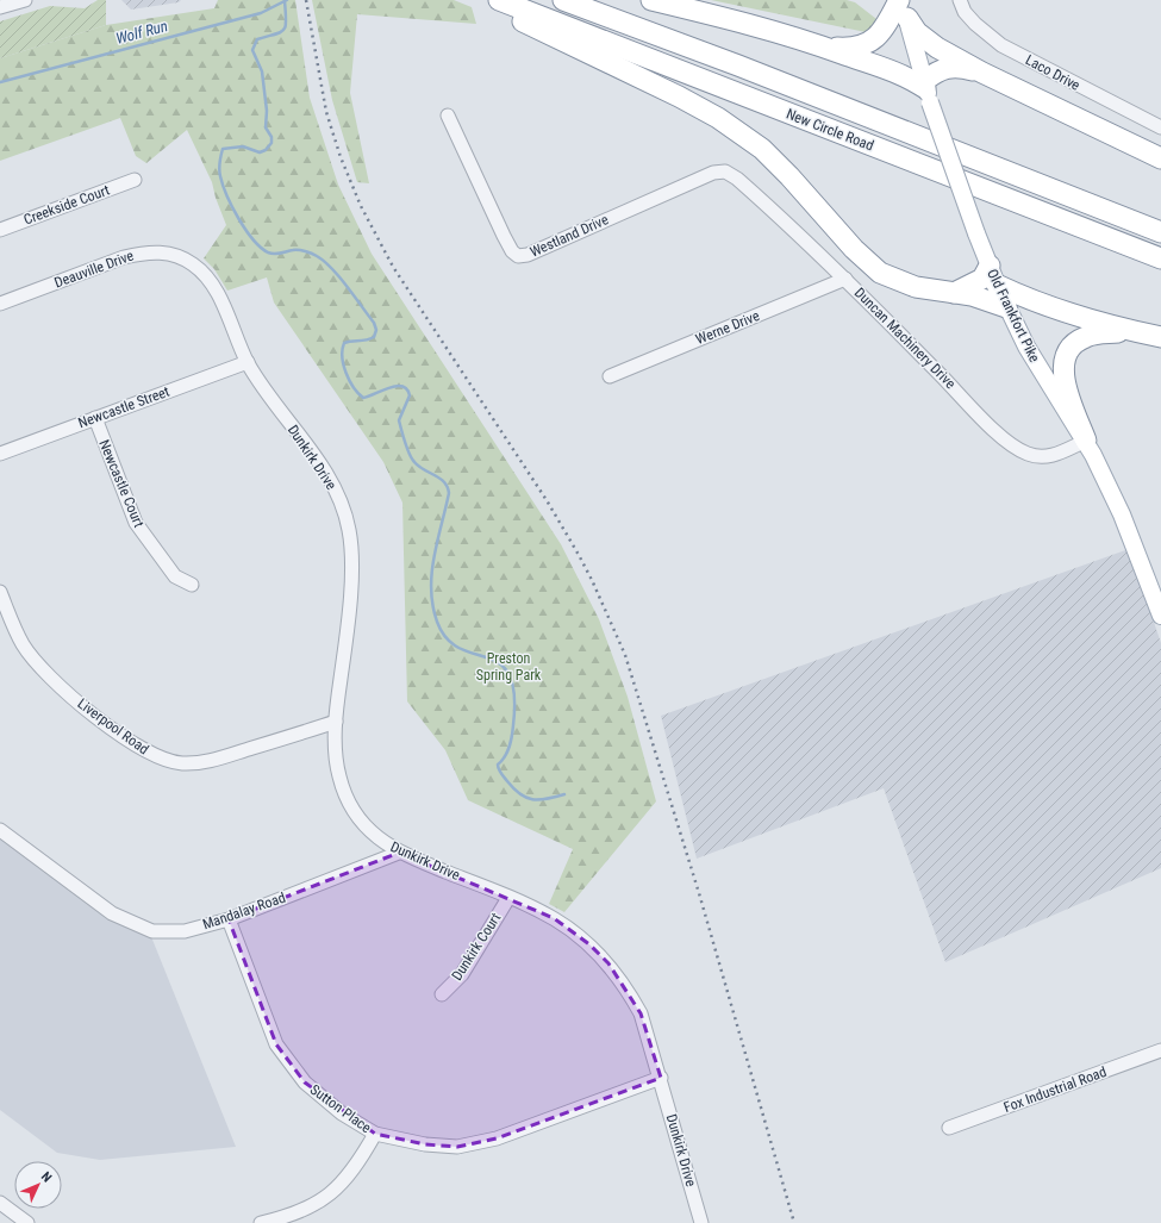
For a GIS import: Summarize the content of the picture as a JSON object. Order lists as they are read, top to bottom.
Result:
{
  "streets": {
    "highway": ["New Circle Road"],
    "main road": ["Old Frankfort Pike"],
    "street": [
      "Laco Drive",
      "Creekside Court",
      "Westland Drive",
      "Deauville Drive",
      "Werne Drive",
      "Duncan Machinery Drive",
      "Newcastle Street",
      "Dunkirk Drive",
      "Newcastle Court",
      "Liverpool Road",
      "Mandalay Road",
      "Dunkirk Court",
      "Fox Industrial Road",
      "Sutton Place"
    ]
  },
  "crossings": [
    ["Westland Drive", "Duncan Machinery Drive"],
    ["Deauville Drive", "Dunkirk Drive"],
    ["Old Frankfort Pike", "Duncan Machinery Drive"],
    ["Werne Drive", "Duncan Machinery Drive"],
    ["Newcastle Street", "Dunkirk Drive"],
    ["Newcastle Street", "Newcastle Court"],
    ["Dunkirk Drive", "Liverpool Road"],
    ["Dunkirk Drive", "Mandalay Road"],
    ["Dunkirk Drive", "Dunkirk Court"],
    ["Dunkirk Drive", "Sutton Place"],
    ["Mandalay Road", "Sutton Place"]
  ],
  "water": ["Wolf Run"],
  "parks": ["Preston Spring Park"],
  "north": "top right"
}
